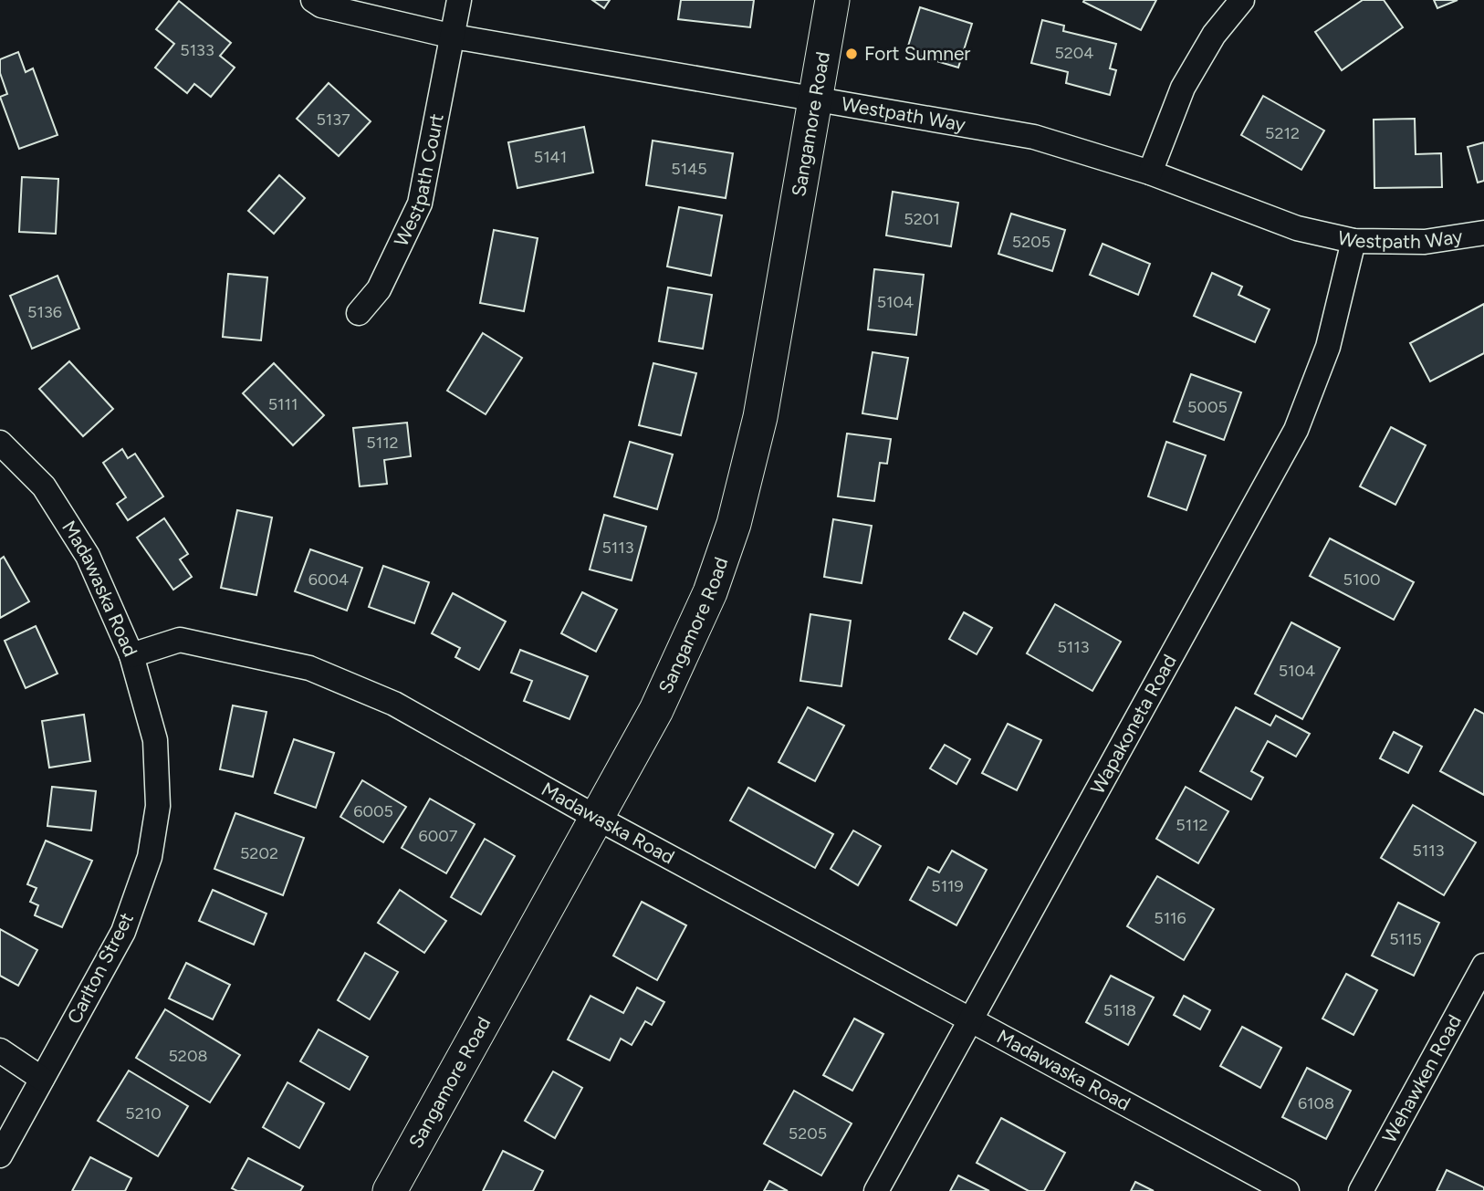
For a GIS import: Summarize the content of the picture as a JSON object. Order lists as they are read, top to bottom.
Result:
{
  "streets": {
    "street": [
      "Westpath Way",
      "Sangamore Road",
      "Westpath Court",
      "Madawaska Road",
      "Wapakoneta Road",
      "Carlton Street",
      "Wehawken Road"
    ]
  },
  "crossings": [
    ["Westpath Way", "Sangamore Road"],
    ["Westpath Way", "Westpath Court"],
    ["Westpath Way", "Wapakoneta Road"],
    ["Sangamore Road", "Madawaska Road"],
    ["Madawaska Road", "Wapakoneta Road"],
    ["Madawaska Road", "Carlton Street"]
  ],
  "places": ["Fort Sumner"],
  "house_numbers": [
    "5133",
    "5204",
    "5137",
    "5212",
    "5141",
    "5145",
    "5201",
    "5205",
    "5104",
    "5136",
    "5111",
    "5005",
    "5112",
    "5113",
    "6004",
    "5100",
    "5113",
    "5104",
    "6005",
    "5112",
    "6007",
    "5113",
    "5202",
    "5119",
    "5116",
    "5115",
    "5118",
    "5208",
    "6108",
    "5210",
    "5205"
  ]
}
